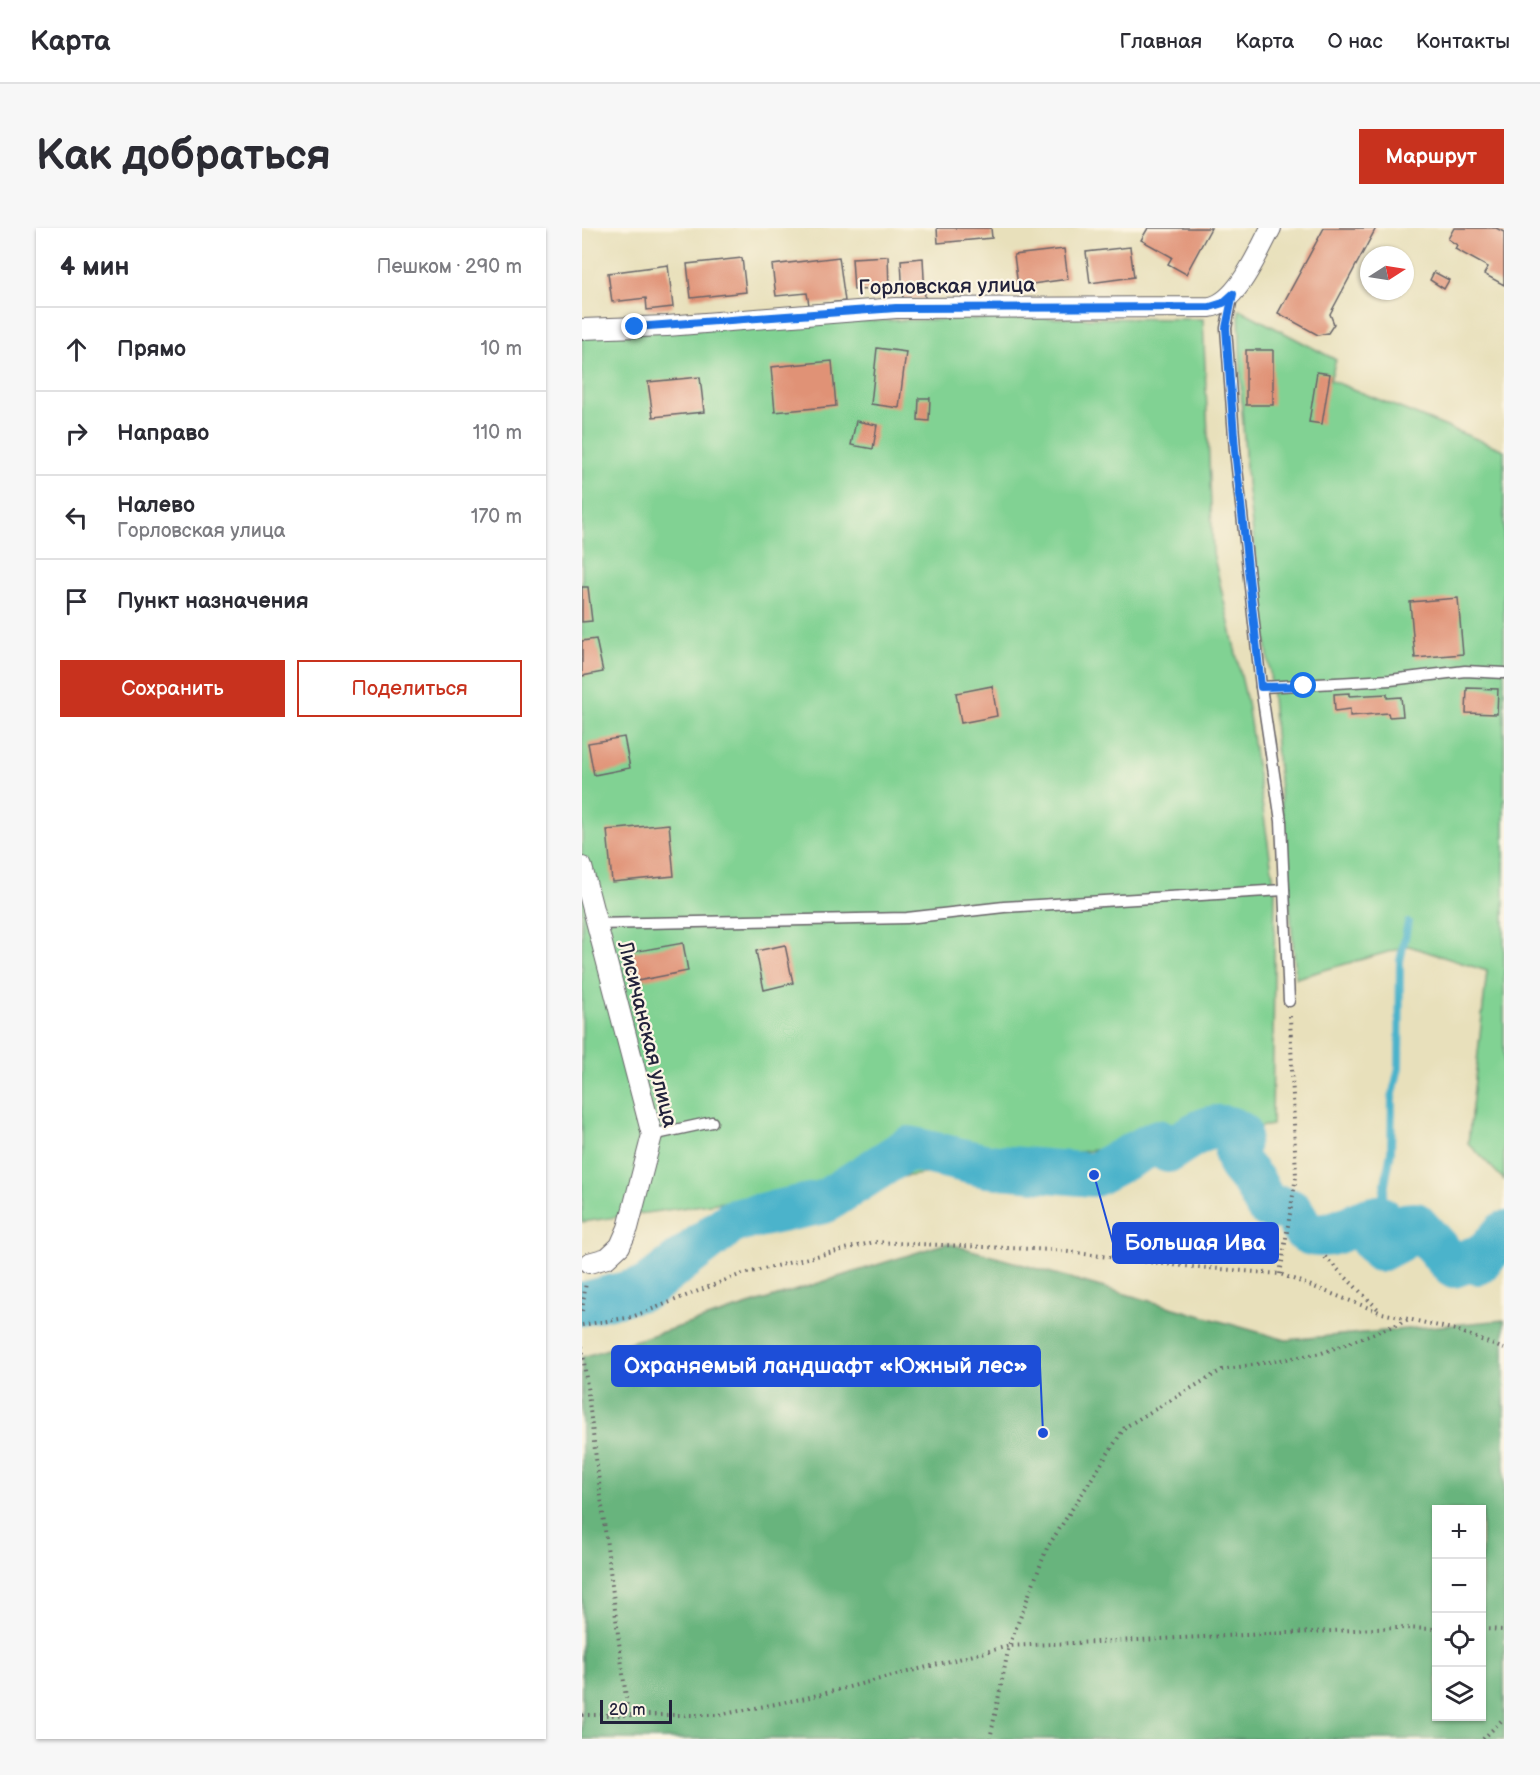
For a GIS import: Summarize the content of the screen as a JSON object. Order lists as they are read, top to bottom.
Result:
{
  "streets": {
    "street": ["Горловская улица", "Лисичанская улица"]
  },
  "places": ["Большая Ива", "Охраняемый ландшафт «Южный лес»"],
  "scale_bar": "20 m",
  "north": "right",
  "page": {
    "header": "Карта",
    "nav": [
      "Главная",
      "Карта",
      "О нас",
      "Контакты"
    ],
    "buttons": [
      "Маршрут",
      ["Сохранить", "Поделиться"]
    ],
    "title": "Как добраться",
    "heading": ["4 мин", "Пешком · 290 m"],
    "list": [
      ["Прямо", "10 m"],
      ["Направо", "110 m"],
      ["Налево", "Горловская улица", "170 m"],
      "Пункт назначения"
    ],
    "map_buttons": ["+", "−"],
    "scale": "20 m"
  }
}
